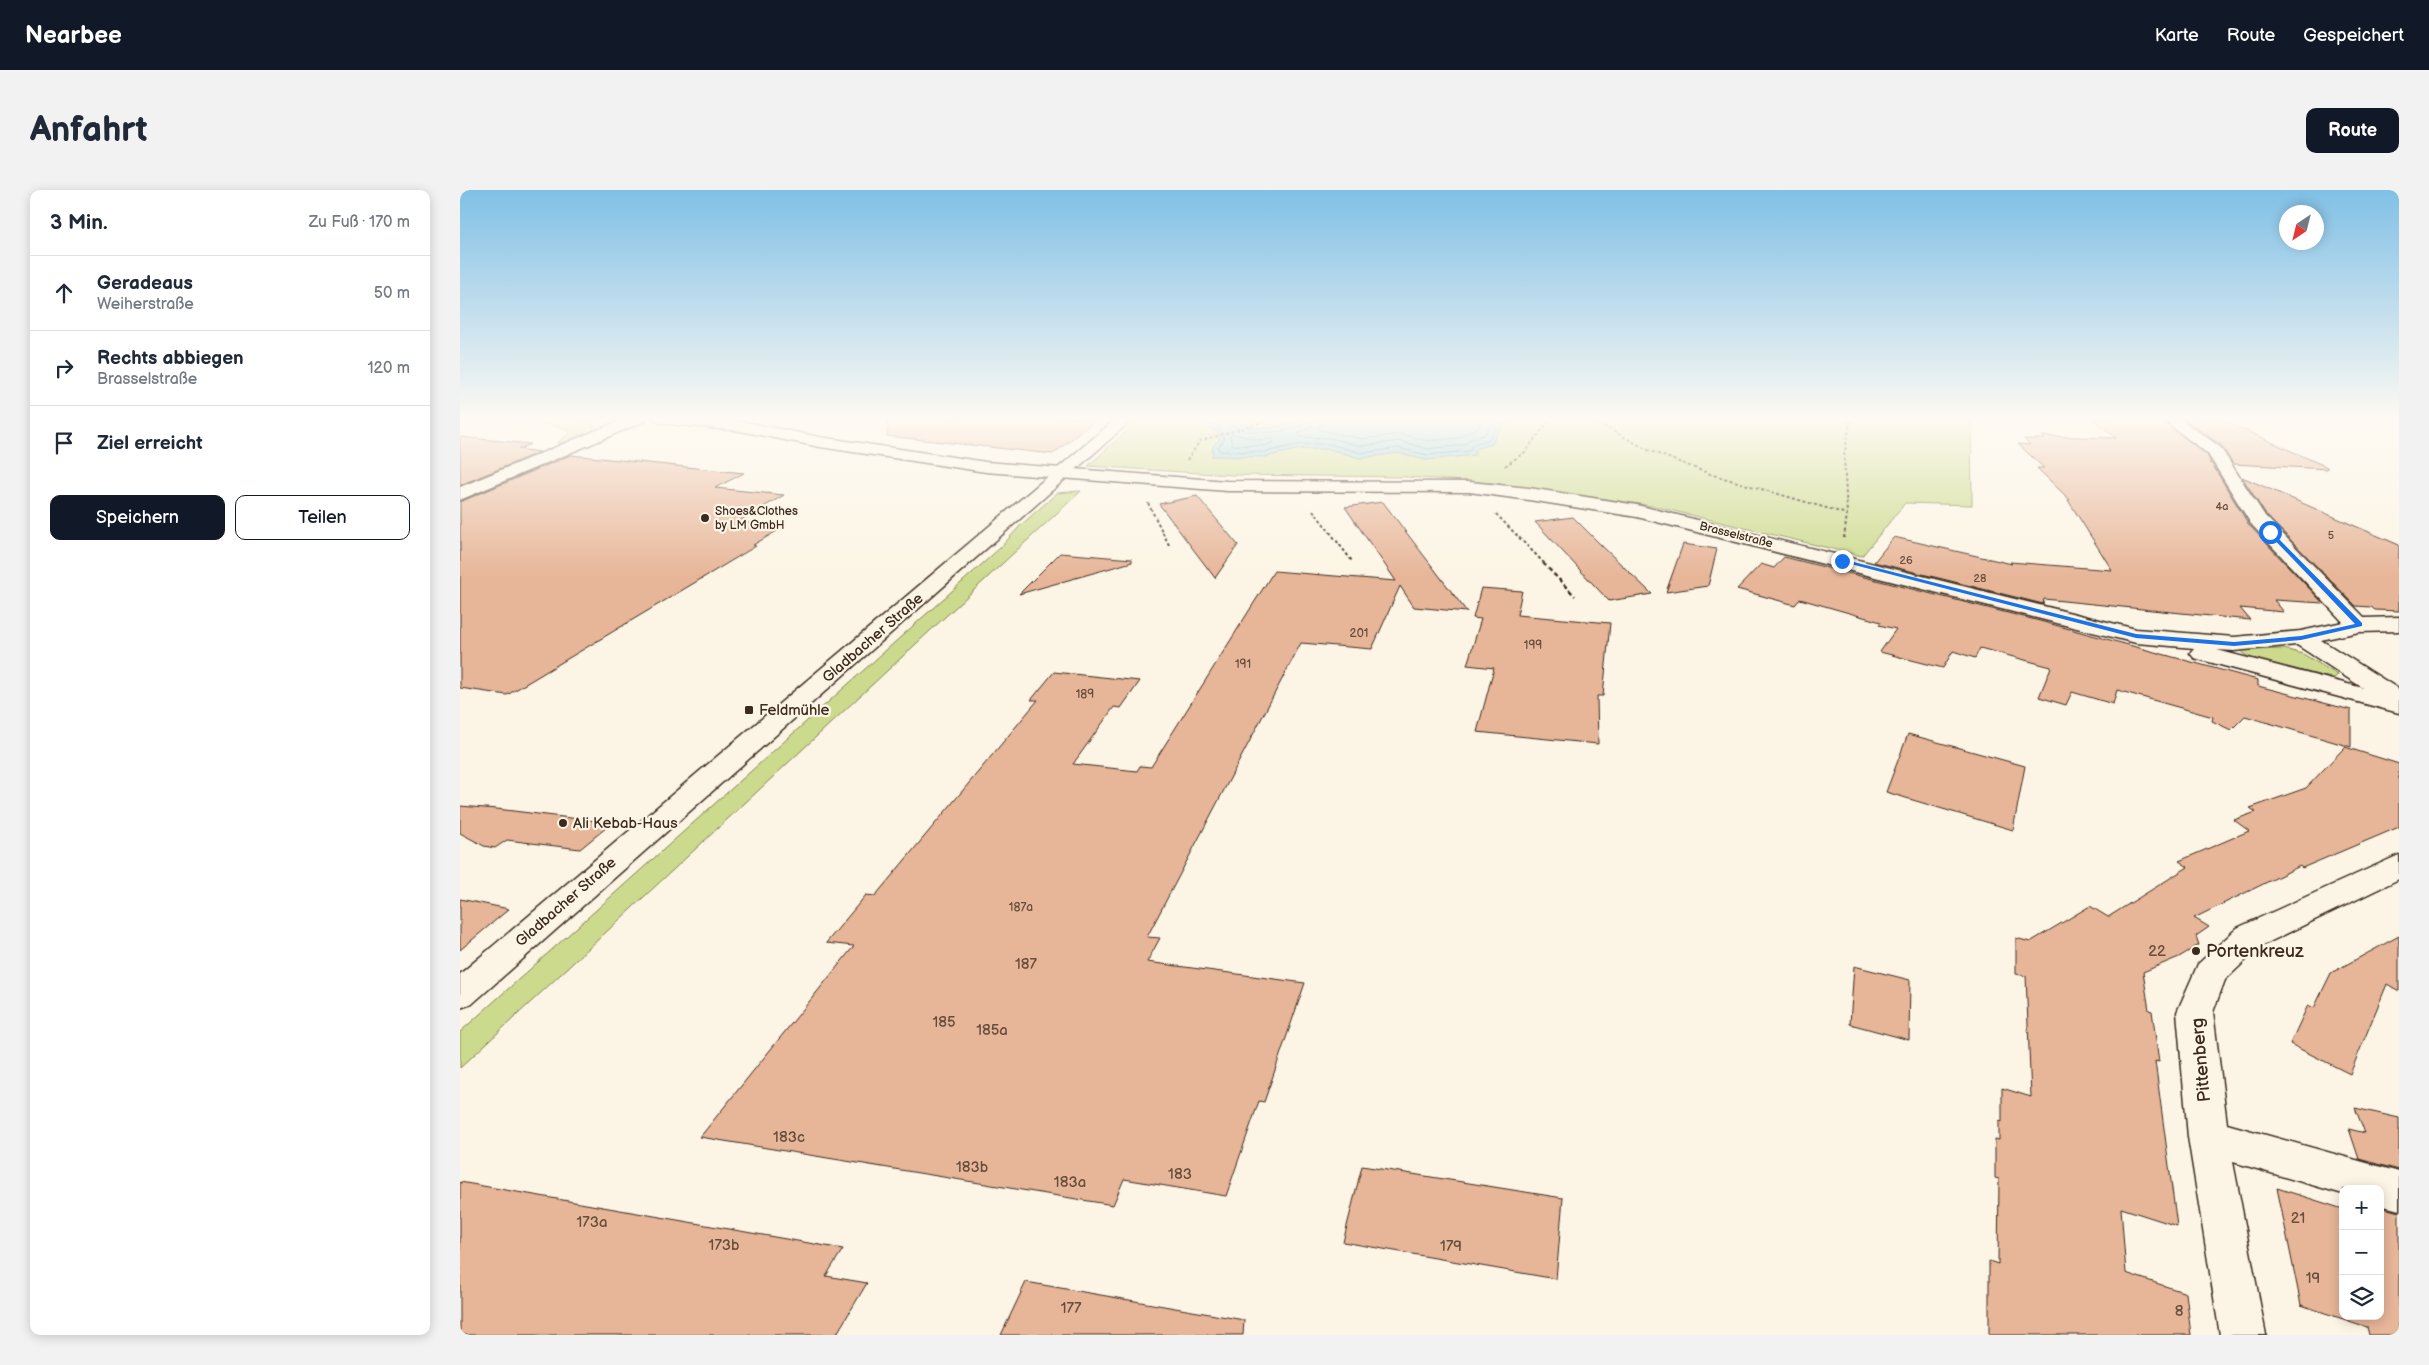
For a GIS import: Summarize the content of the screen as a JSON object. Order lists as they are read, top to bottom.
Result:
{
  "streets": {
    "street": ["Brasselstraße", "Gladbacher Straße", "Pittenberg"]
  },
  "crossings": [
    ["Brasselstraße", "Gladbacher Straße"]
  ],
  "places": {
    "other": ["Shoes&Clothes by LM GmbH", "Ali Kebab-Haus", "Portenkreuz"],
    "transit": ["Feldmühle"]
  },
  "house_numbers": [
    "4a",
    "5",
    "26",
    "28",
    "201",
    "199",
    "191",
    "189",
    "187a",
    "22",
    "187",
    "185",
    "185a",
    "183c",
    "183b",
    "183",
    "183a",
    "21",
    "173a",
    "173b",
    "179",
    "19",
    "177",
    "8"
  ],
  "north": "bottom left",
  "page": {
    "header": "Nearbee",
    "nav": ["Karte", "Route", "Gespeichert"],
    "buttons": [
      "Route",
      ["Speichern", "Teilen"]
    ],
    "title": "Anfahrt",
    "heading": ["3 Min.", "Zu Fuß · 170 m"],
    "list": [
      ["Geradeaus", "Weiherstraße", "50 m"],
      ["Rechts abbiegen", "Brasselstraße", "120 m"],
      "Ziel erreicht"
    ],
    "map_buttons": ["+", "−"]
  }
}
